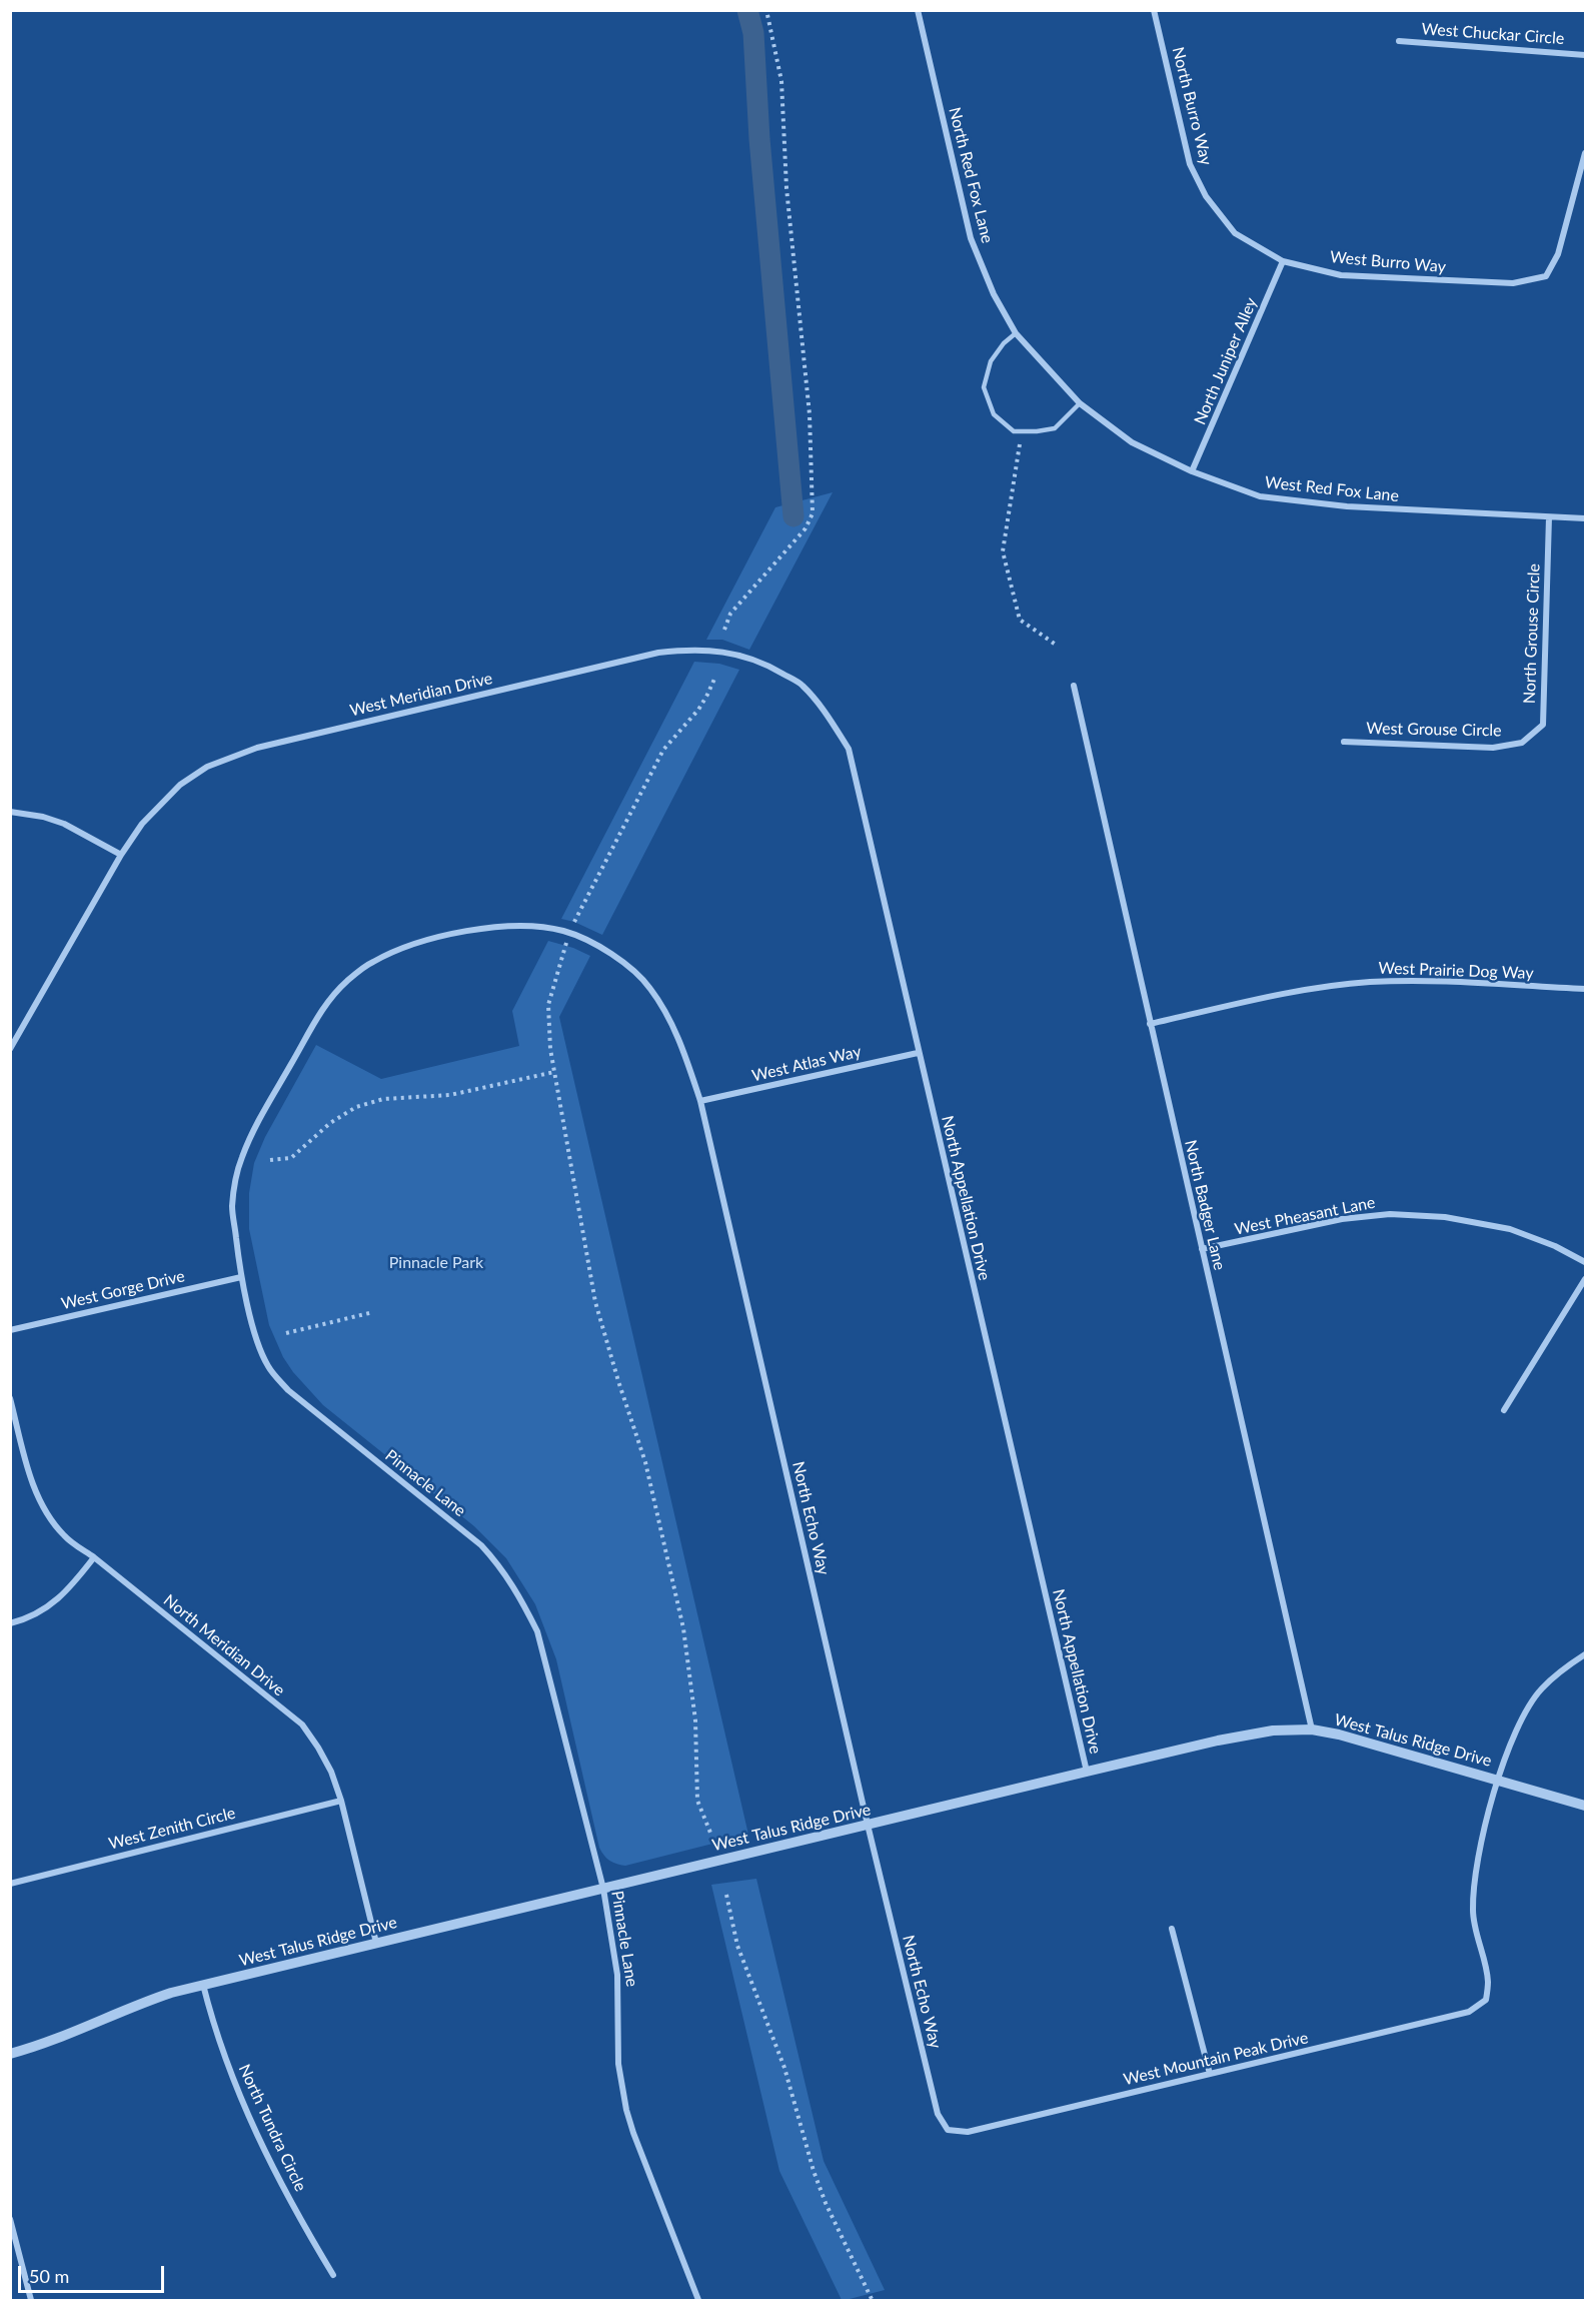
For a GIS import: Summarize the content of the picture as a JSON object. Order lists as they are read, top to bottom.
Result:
{
  "streets": {
    "street": [
      "West Chuckar Circle",
      "North Burro Way",
      "North Red Fox Lane",
      "West Burro Way",
      "North Juniper Alley",
      "West Red Fox Lane",
      "North Grouse Circle",
      "West Meridian Drive",
      "West Grouse Circle",
      "West Prairie Dog Way",
      "West Atlas Way",
      "North Appellation Drive",
      "North Badger Lane",
      "West Pheasant Lane",
      "West Gorge Drive",
      "Pinnacle Lane",
      "North Echo Way",
      "North Meridian Drive",
      "West Talus Ridge Drive",
      "West Zenith Circle",
      "West Mountain Peak Drive",
      "North Tundra Circle"
    ]
  },
  "crossings": [
    ["North Burro Way", "West Burro Way"],
    ["North Red Fox Lane", "West Red Fox Lane"],
    ["West Burro Way", "North Juniper Alley"],
    ["North Juniper Alley", "West Red Fox Lane"],
    ["West Red Fox Lane", "North Grouse Circle"],
    ["North Grouse Circle", "West Grouse Circle"],
    ["West Meridian Drive", "North Appellation Drive"],
    ["West Prairie Dog Way", "North Badger Lane"],
    ["West Atlas Way", "North Appellation Drive"],
    ["West Atlas Way", "North Echo Way"],
    ["North Appellation Drive", "West Talus Ridge Drive"],
    ["North Badger Lane", "West Pheasant Lane"],
    ["North Badger Lane", "West Talus Ridge Drive"],
    ["West Gorge Drive", "Pinnacle Lane"],
    ["Pinnacle Lane", "North Echo Way"],
    ["Pinnacle Lane", "West Talus Ridge Drive"],
    ["North Echo Way", "West Talus Ridge Drive"],
    ["North Echo Way", "West Mountain Peak Drive"],
    ["North Meridian Drive", "West Talus Ridge Drive"],
    ["North Meridian Drive", "West Zenith Circle"],
    ["West Talus Ridge Drive", "West Mountain Peak Drive"],
    ["West Talus Ridge Drive", "North Tundra Circle"]
  ],
  "parks": ["Pinnacle Park"],
  "scale_bar": "50 m"
}
